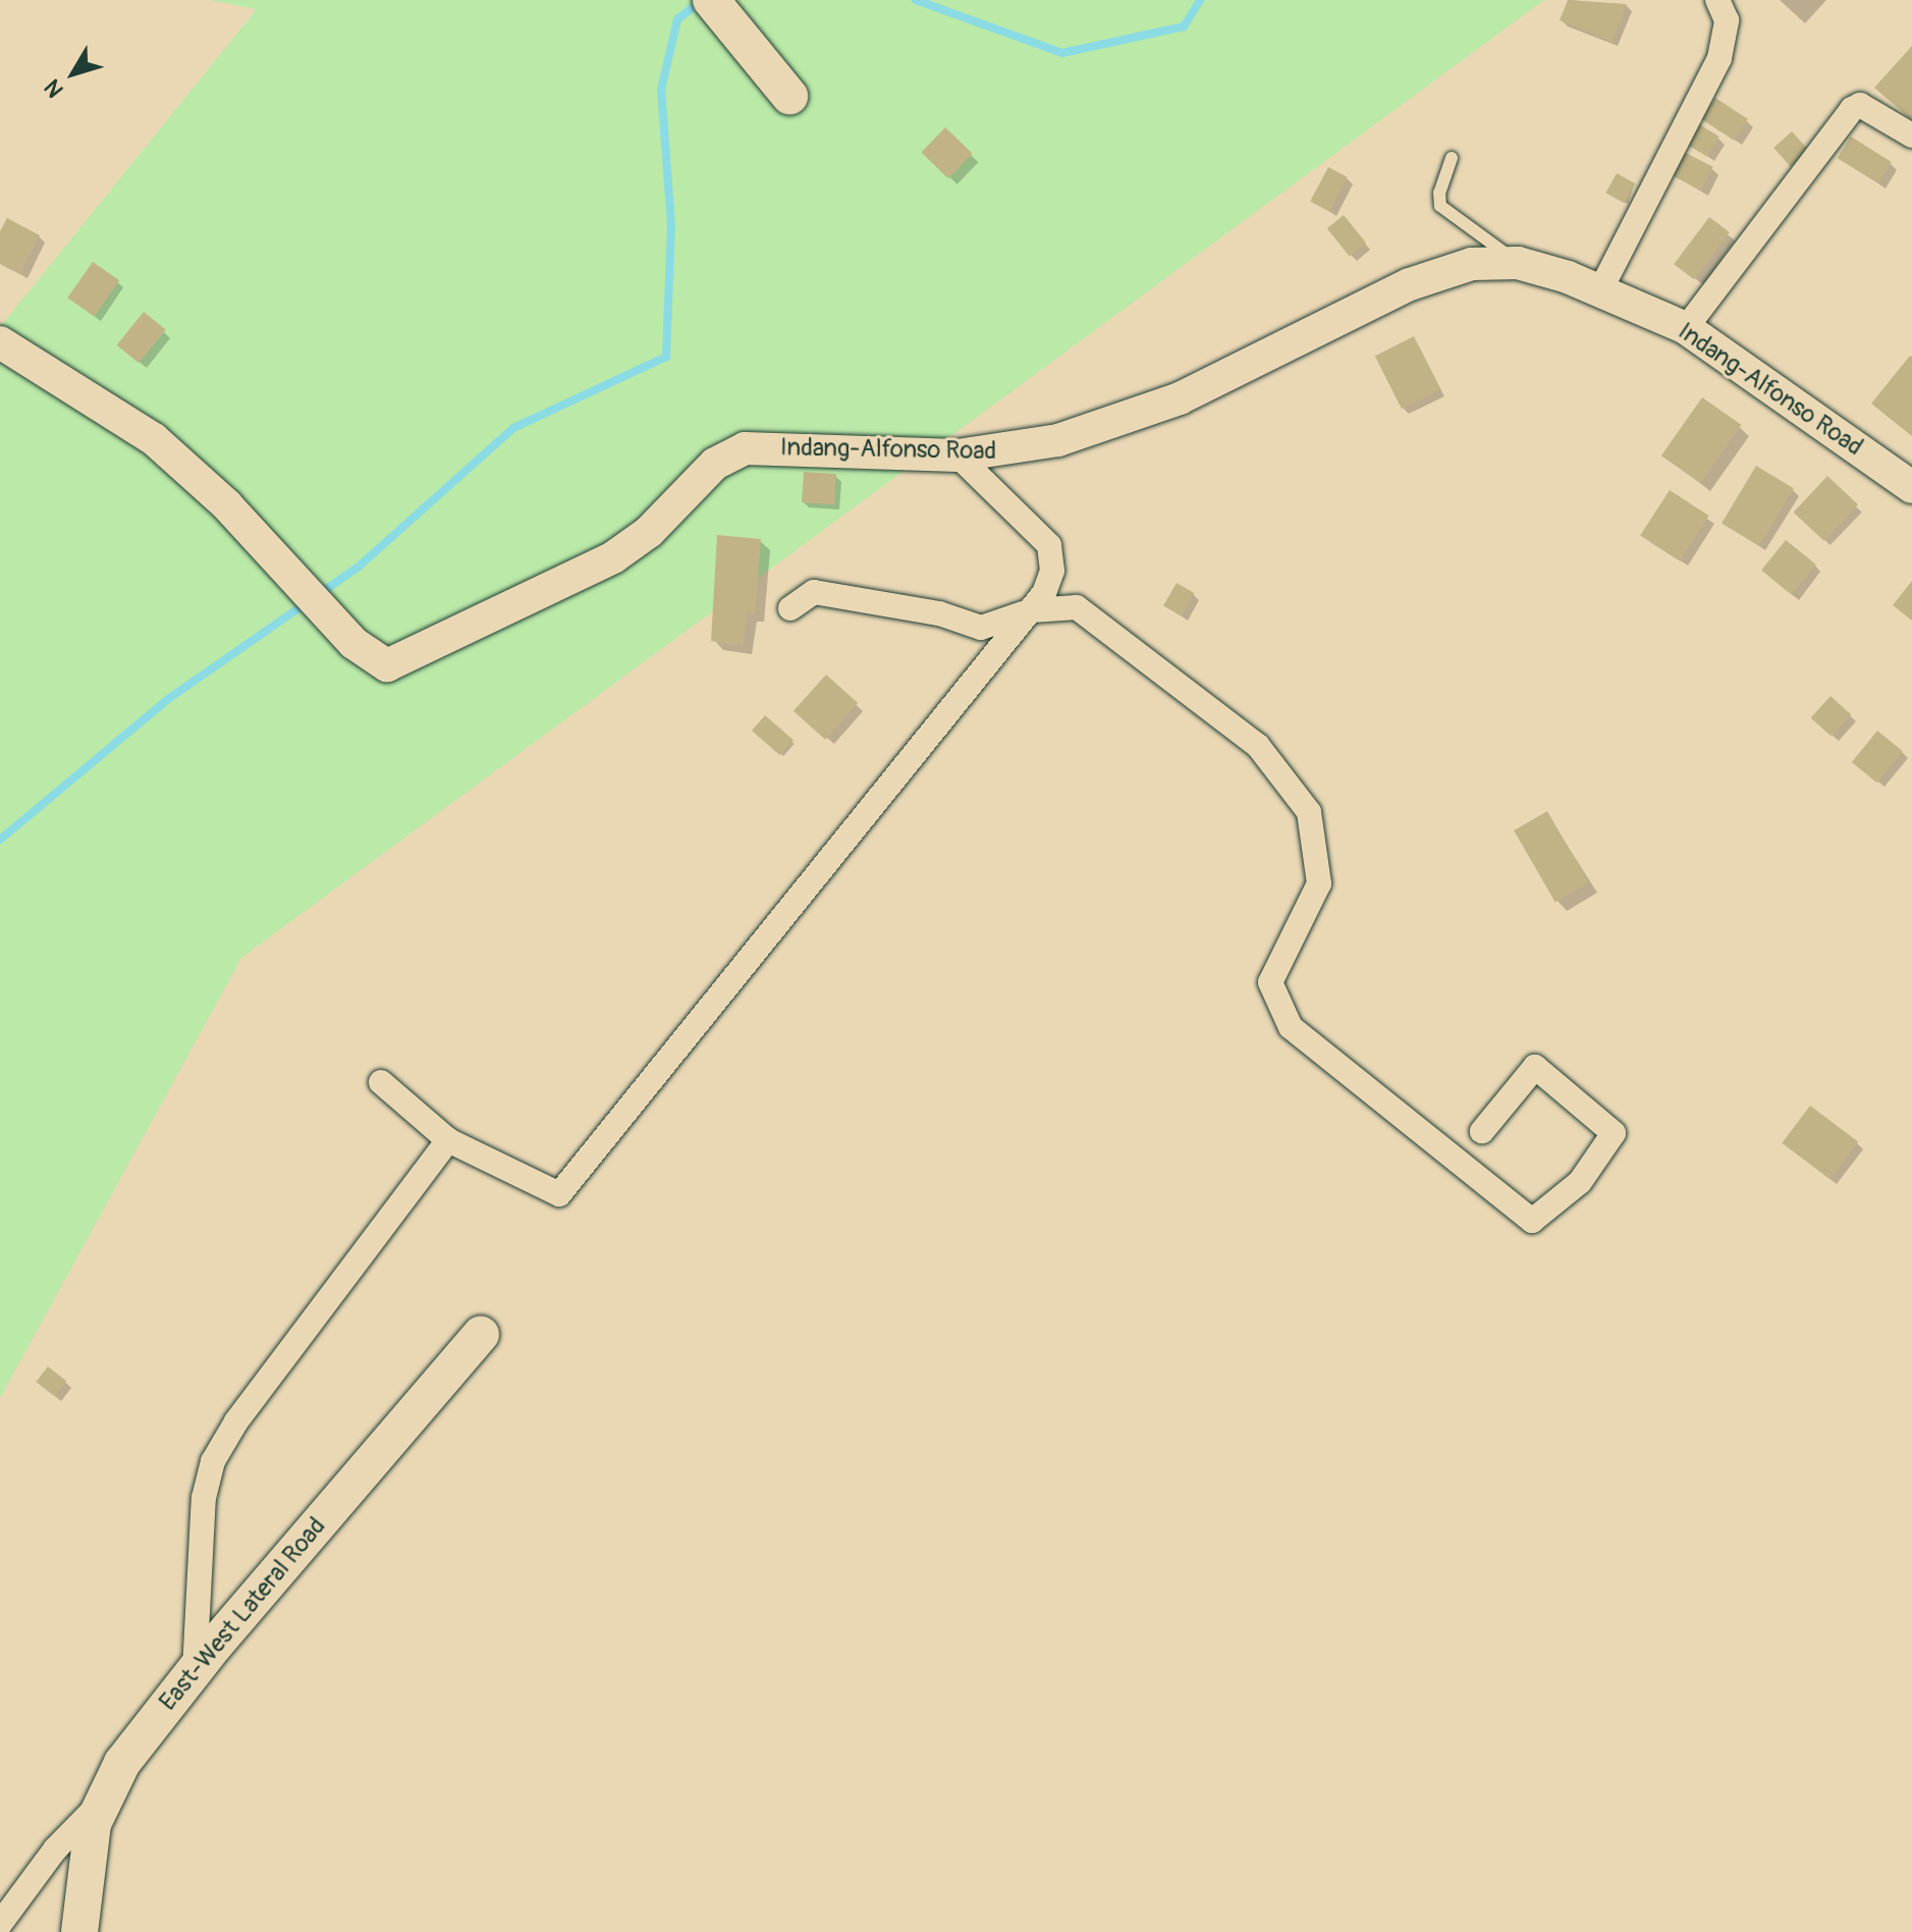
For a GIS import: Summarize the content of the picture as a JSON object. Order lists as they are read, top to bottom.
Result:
{
  "streets": {
    "main road": ["Indang-Alfonso Road", "East-West Lateral Road"]
  },
  "north": "bottom left"
}
